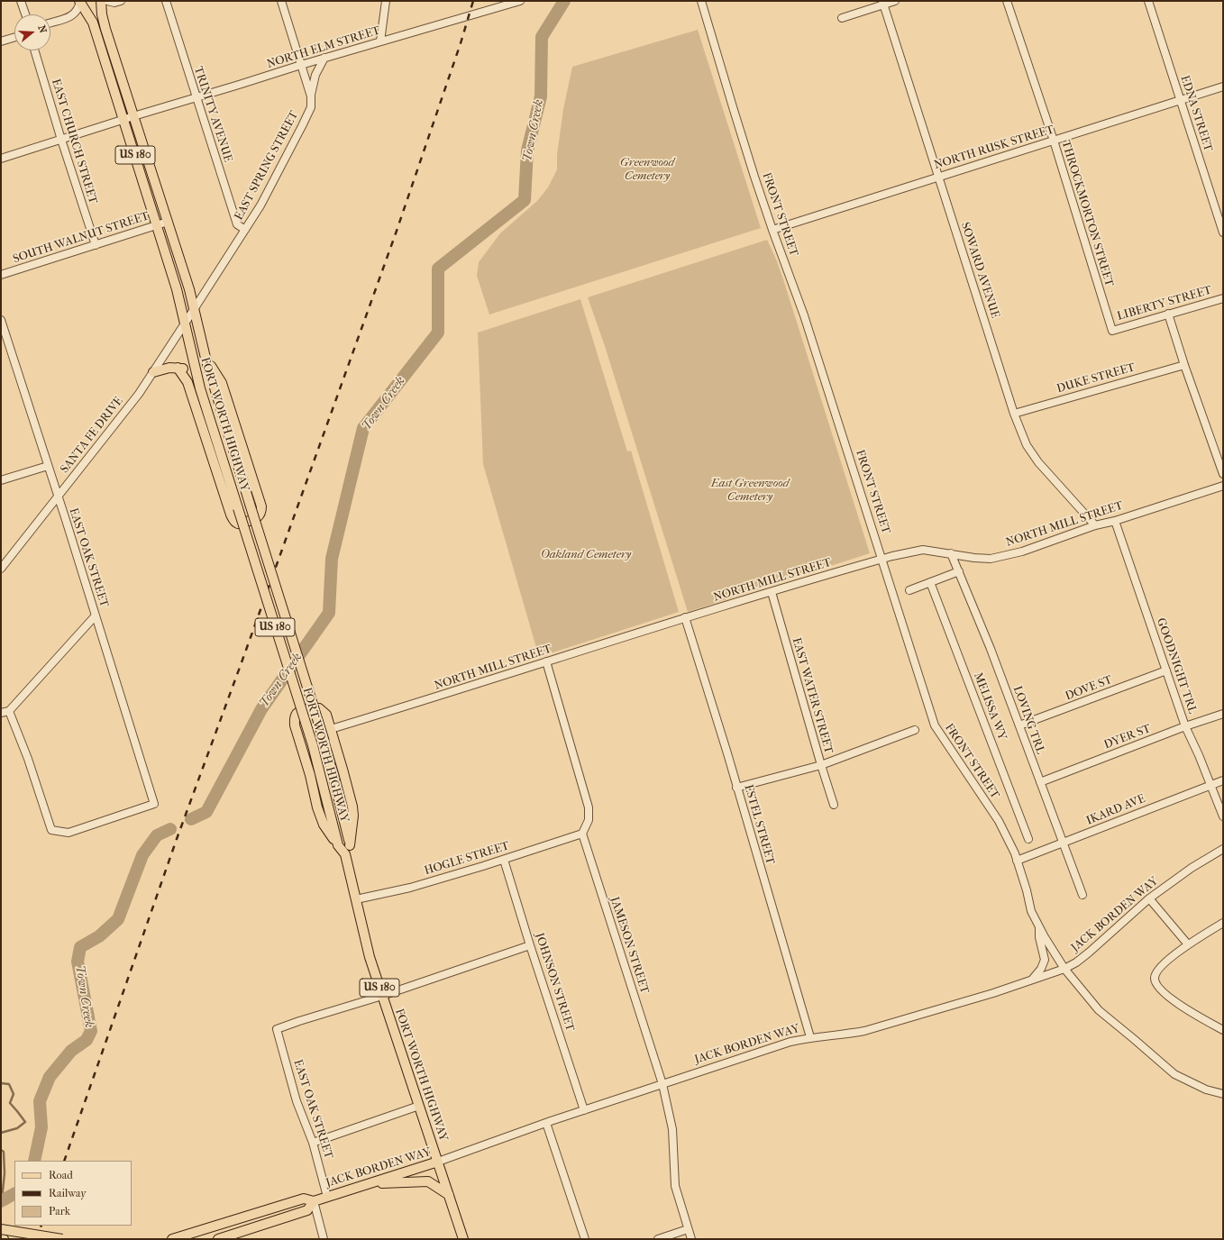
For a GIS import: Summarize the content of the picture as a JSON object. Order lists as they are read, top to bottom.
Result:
{
  "streets": {
    "main road": ["US 180", "FORT WORTH HIGHWAY", "JACK BORDEN WAY"],
    "street": [
      "NORTH ELM STREET",
      "EDNA STREET",
      "TRINITY AVENUE",
      "EAST CHURCH STREET",
      "NORTH RUSK STREET",
      "EAST SPRING STREET",
      "THROCKMORTON STREET",
      "FRONT STREET",
      "SOUTH WALNUT STREET",
      "SOWARD AVENUE",
      "LIBERTY STREET",
      "DUKE STREET",
      "SANTA FE DRIVE",
      "NORTH MILL STREET",
      "EAST OAK STREET",
      "GOODNIGHT TRL",
      "DOVE ST",
      "EAST WATER STREET",
      "MELISSA WY",
      "LOVING TRL",
      "DYER ST",
      "IKARD AVE",
      "ESTEL STREET",
      "HOGLE STREET",
      "JAMESON STREET",
      "JOHNSON STREET"
    ]
  },
  "crossings": [
    ["NORTH ELM STREET", "TRINITY AVENUE"],
    ["NORTH ELM STREET", "EAST CHURCH STREET"],
    ["NORTH ELM STREET", "EAST SPRING STREET"],
    ["NORTH ELM STREET", "FORT WORTH HIGHWAY"],
    ["EDNA STREET", "NORTH RUSK STREET"],
    ["TRINITY AVENUE", "EAST SPRING STREET"],
    ["EAST CHURCH STREET", "SOUTH WALNUT STREET"],
    ["NORTH RUSK STREET", "THROCKMORTON STREET"],
    ["NORTH RUSK STREET", "FRONT STREET"],
    ["NORTH RUSK STREET", "SOWARD AVENUE"],
    ["EAST SPRING STREET", "FORT WORTH HIGHWAY"],
    ["EAST SPRING STREET", "SANTA FE DRIVE"],
    ["THROCKMORTON STREET", "LIBERTY STREET"],
    ["FRONT STREET", "NORTH MILL STREET"],
    ["FRONT STREET", "IKARD AVE"],
    ["FRONT STREET", "JACK BORDEN WAY"],
    ["SOUTH WALNUT STREET", "FORT WORTH HIGHWAY"],
    ["SOWARD AVENUE", "DUKE STREET"],
    ["SOWARD AVENUE", "NORTH MILL STREET"],
    ["FORT WORTH HIGHWAY", "SANTA FE DRIVE"],
    ["FORT WORTH HIGHWAY", "EAST OAK STREET"],
    ["FORT WORTH HIGHWAY", "HOGLE STREET"],
    ["FORT WORTH HIGHWAY", "JACK BORDEN WAY"],
    ["SANTA FE DRIVE", "EAST OAK STREET"],
    ["NORTH MILL STREET", "GOODNIGHT TRL"],
    ["NORTH MILL STREET", "EAST WATER STREET"],
    ["NORTH MILL STREET", "LOVING TRL"],
    ["NORTH MILL STREET", "ESTEL STREET"],
    ["EAST OAK STREET", "JACK BORDEN WAY"],
    ["GOODNIGHT TRL", "DOVE ST"],
    ["GOODNIGHT TRL", "DYER ST"],
    ["GOODNIGHT TRL", "IKARD AVE"],
    ["DOVE ST", "LOVING TRL"],
    ["LOVING TRL", "DYER ST"],
    ["LOVING TRL", "IKARD AVE"],
    ["ESTEL STREET", "JACK BORDEN WAY"],
    ["HOGLE STREET", "JAMESON STREET"],
    ["HOGLE STREET", "JOHNSON STREET"],
    ["JACK BORDEN WAY", "JAMESON STREET"],
    ["JACK BORDEN WAY", "JOHNSON STREET"]
  ],
  "water": ["Town Creek"],
  "parks": ["Greenwood Cemetery", "East Greenwood Cemetery", "Oakland Cemetery"],
  "legend": ["Road", "Railway", "Park"],
  "north": "right"
}
